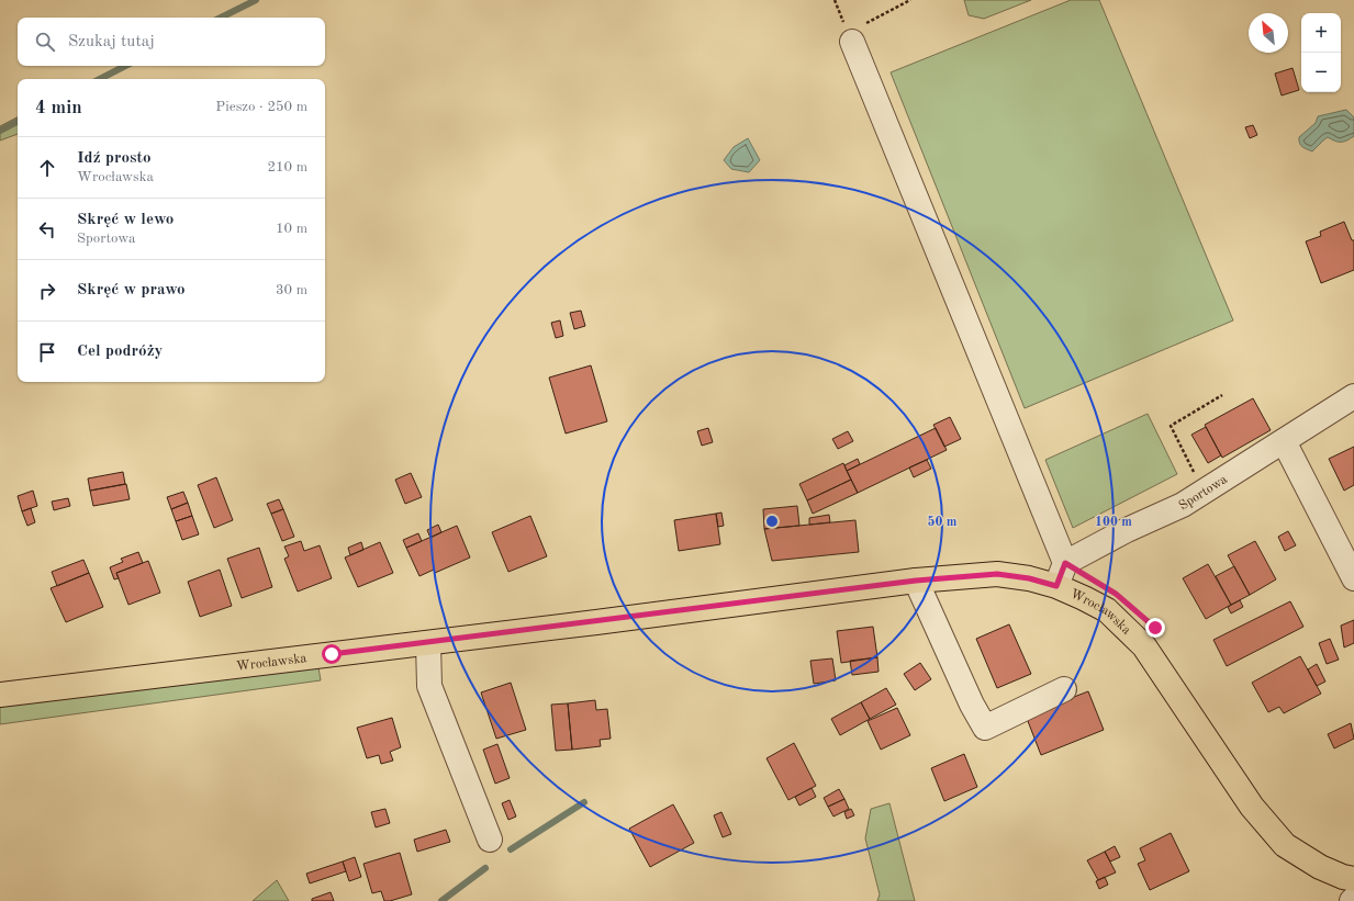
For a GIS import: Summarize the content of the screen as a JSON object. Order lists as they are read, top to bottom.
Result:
{
  "streets": {
    "main road": ["Wrocławska"],
    "street": ["Sportowa"]
  },
  "north": "top left",
  "page": {
    "map_buttons": ["+", "−"],
    "search": "Szukaj tutaj",
    "heading": ["4 min", "Pieszo · 250 m"],
    "list": [
      ["Idź prosto", "Wrocławska", "210 m"],
      ["Skręć w lewo", "Sportowa", "10 m"],
      ["Skręć w prawo", "30 m"],
      "Cel podróży"
    ]
  },
  "rings": ["50 m", "100 m"]
}
